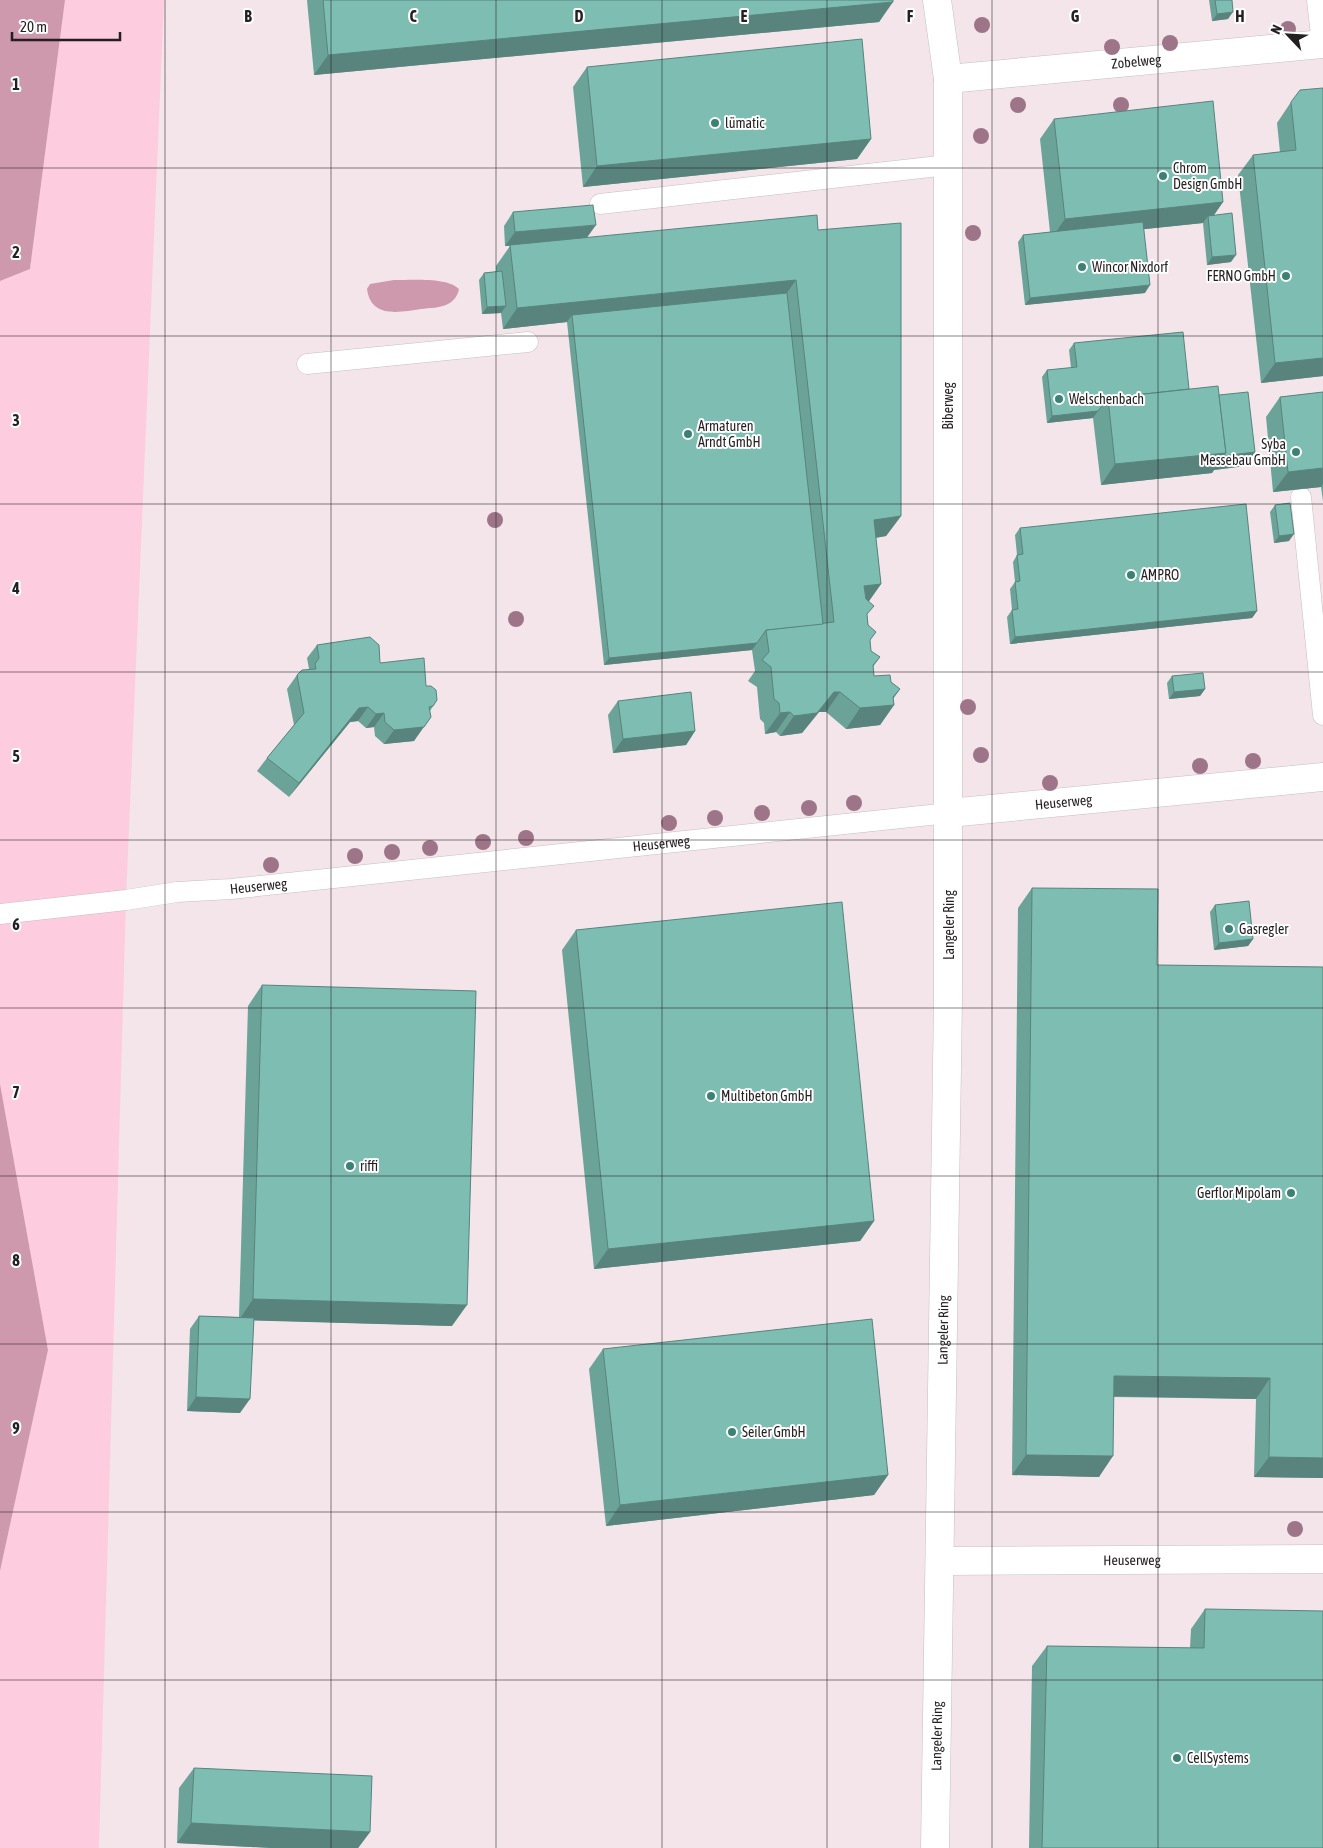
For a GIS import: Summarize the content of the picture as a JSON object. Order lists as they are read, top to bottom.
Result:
{
  "streets": {
    "street": [
      "Zobelweg",
      "Biberweg",
      "Heuserweg",
      "Langeler Ring"
    ]
  },
  "crossings": [
    ["Zobelweg", "Biberweg"],
    ["Biberweg", "Heuserweg"],
    ["Biberweg", "Langeler Ring"],
    ["Heuserweg", "Langeler Ring"]
  ],
  "places": [
    "lümatic",
    "Chrom Design GmbH",
    "Wincor Nixdorf",
    "FERNO GmbH",
    "Welschenbach",
    "Armaturen Arndt GmbH",
    "Syba Messebau GmbH",
    "AMPRO",
    "Gasregler",
    "Multibeton GmbH",
    "riffi",
    "Gerflor Mipolam",
    "Seiler GmbH",
    "CellSystems"
  ],
  "scale_bar": "20 m",
  "north": "top left",
  "grid": {
    "columns": [
      "B",
      "C",
      "D",
      "E",
      "F",
      "G",
      "H"
    ],
    "rows": [
      "1",
      "2",
      "3",
      "4",
      "5",
      "6",
      "7",
      "8",
      "9"
    ]
  }
}
